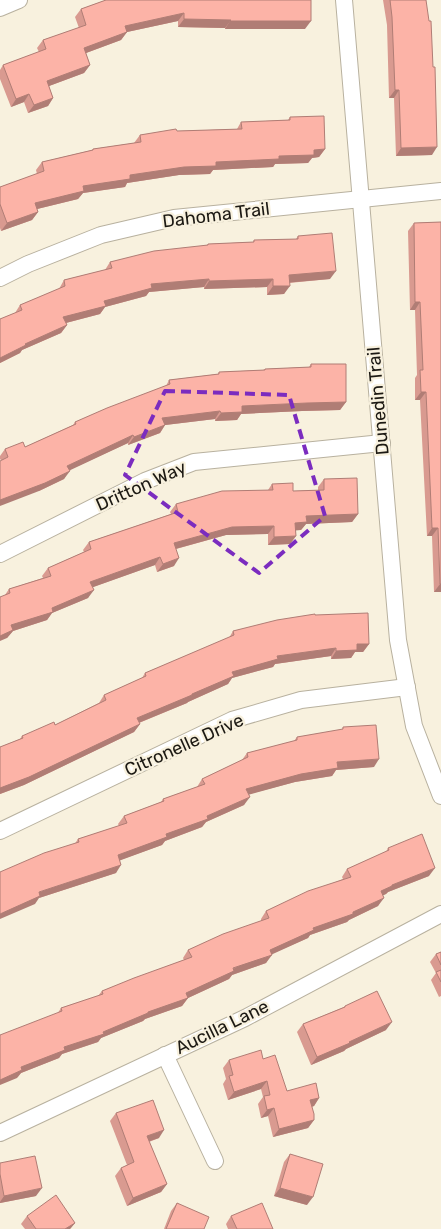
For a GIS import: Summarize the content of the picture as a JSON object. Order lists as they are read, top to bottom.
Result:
{
  "streets": {
    "street": [
      "Dahoma Trail",
      "Dunedin Trail",
      "Dritton Way",
      "Citronelle Drive",
      "Aucilla Lane"
    ]
  },
  "crossings": [
    ["Dahoma Trail", "Dunedin Trail"],
    ["Dunedin Trail", "Dritton Way"],
    ["Dunedin Trail", "Citronelle Drive"]
  ]
}
